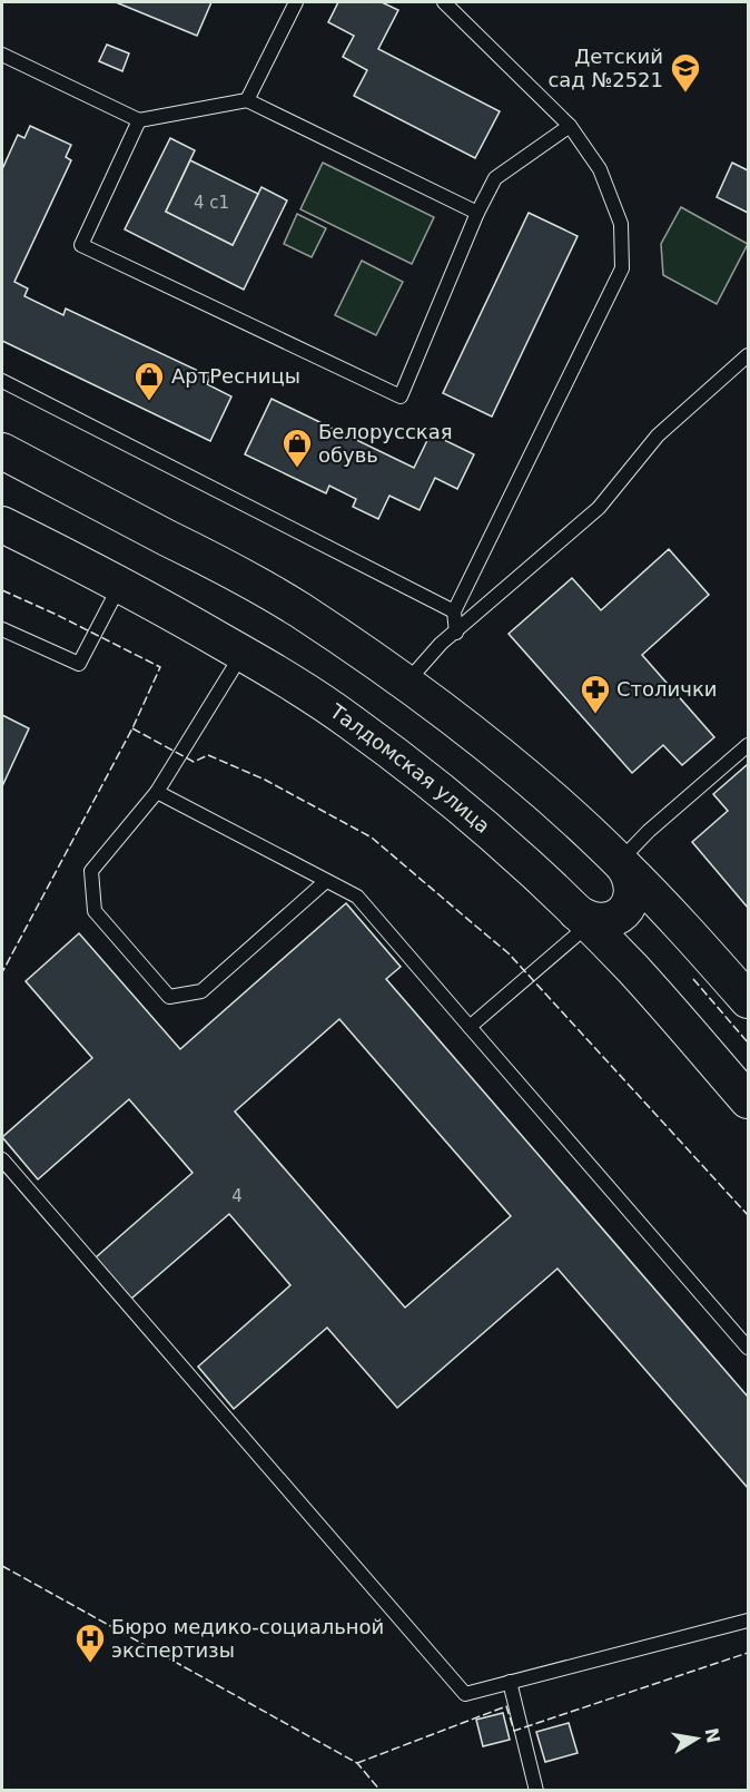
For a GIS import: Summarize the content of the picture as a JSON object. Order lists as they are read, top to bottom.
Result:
{
  "streets": {
    "main road": ["Талдомская улица"]
  },
  "places": {
    "school or university": ["Детский сад №2521"],
    "shop": ["АртРесницы", "Белорусская обувь"],
    "pharmacy": ["Столички"],
    "hospital": ["Бюро медико-социальной экспертизы"]
  },
  "house_numbers": ["4 с1", "4"],
  "north": "right"
}
